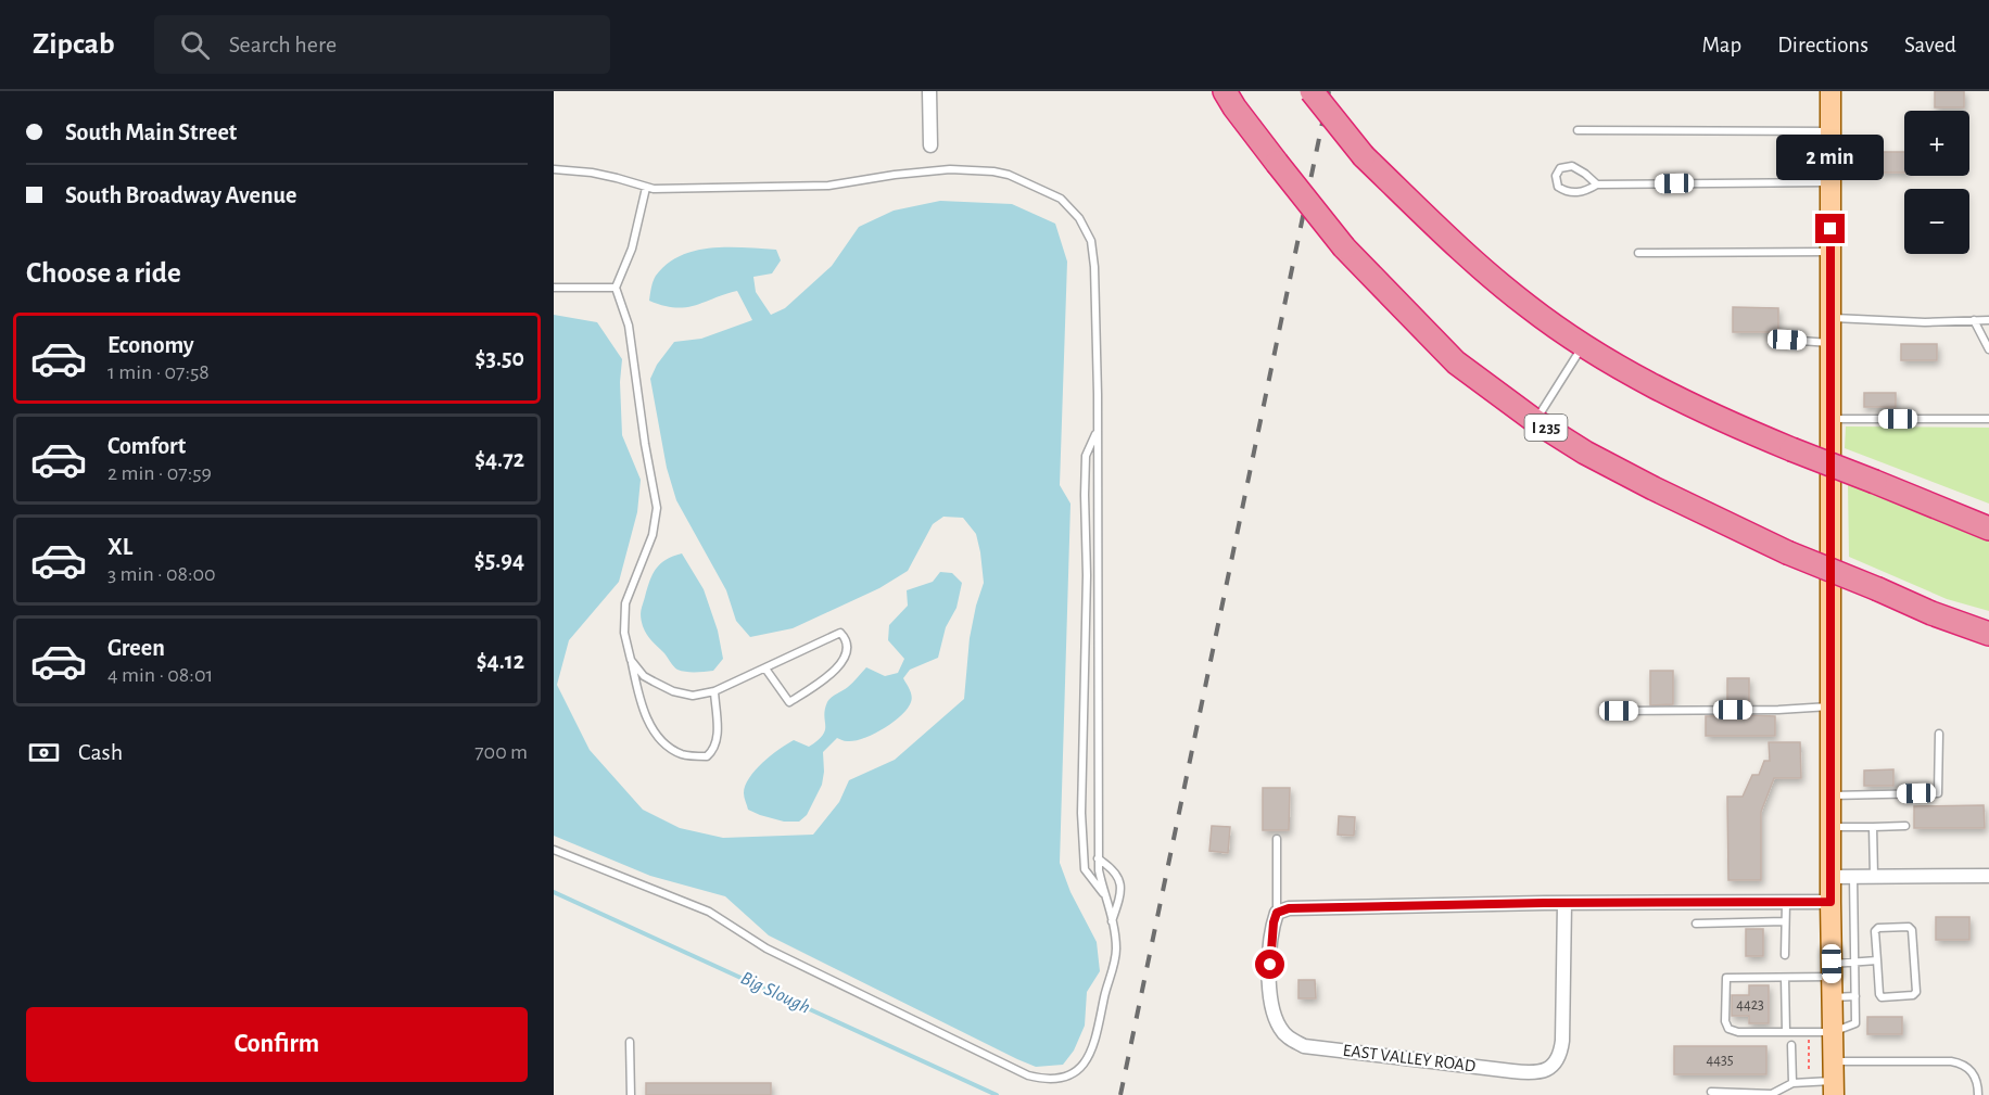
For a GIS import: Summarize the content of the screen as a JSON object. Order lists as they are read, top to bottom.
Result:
{
  "streets": {
    "highway": ["I 235"],
    "street": ["EAST VALLEY ROAD"]
  },
  "water": ["Big Slough"],
  "house_numbers": ["4423", "4435"],
  "page": {
    "header": "Zipcab",
    "search": "Search here",
    "nav": ["Map", "Directions", "Saved"],
    "banner": ["South Main Street", "South Broadway Avenue"],
    "map_buttons": ["+", "−"],
    "bubble": "2 min",
    "heading": "Choose a ride",
    "list": [
      {
        "name": "Economy",
        "note": "1 min · 07:58",
        "value": "$3.50"
      },
      {
        "name": "Comfort",
        "note": "2 min · 07:59",
        "value": "$4.72"
      },
      {
        "name": "XL",
        "note": "3 min · 08:00",
        "value": "$5.94"
      },
      {
        "name": "Green",
        "note": "4 min · 08:01",
        "value": "$4.12"
      }
    ],
    "pay": ["Cash", "700 m"],
    "buttons": "Confirm"
  }
}
